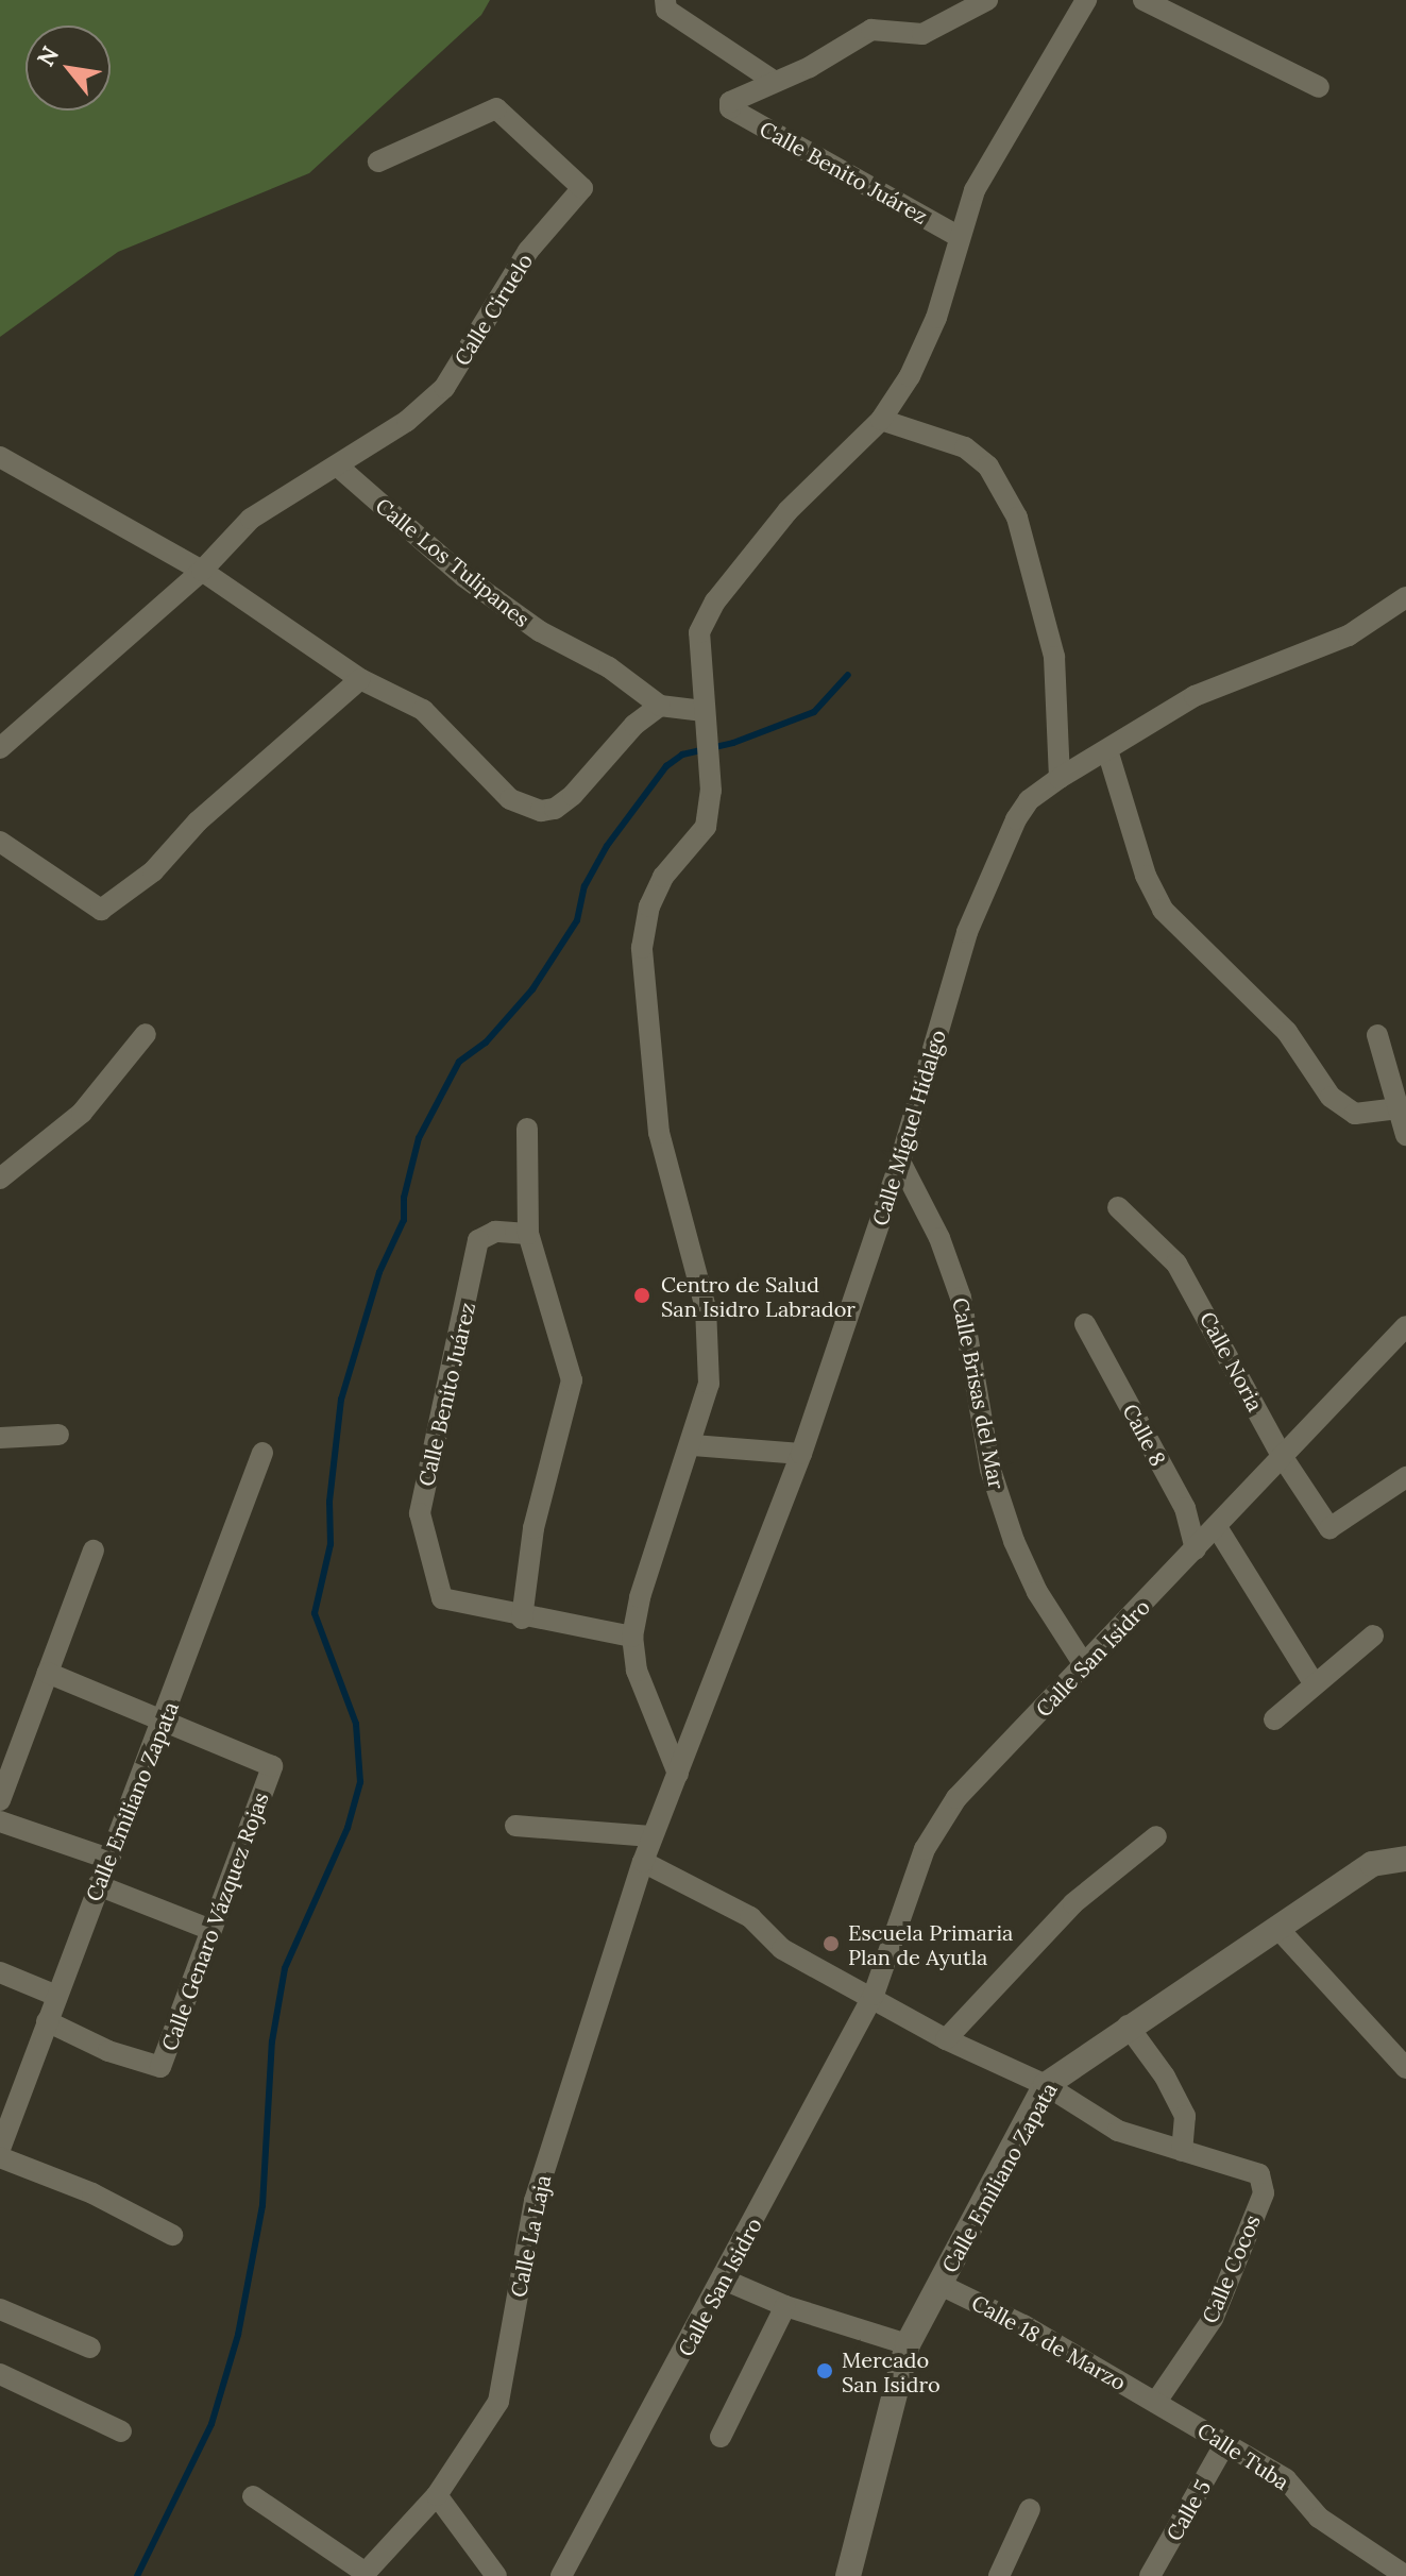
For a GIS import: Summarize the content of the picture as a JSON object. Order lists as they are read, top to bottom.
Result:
{
  "streets": {
    "street": [
      "Calle Benito Juárez",
      "Calle Ciruelo",
      "Calle Los Tulipanes",
      "Calle Miguel Hidalgo",
      "Calle Noria",
      "Calle Brisas del Mar",
      "Calle 8",
      "Calle San Isidro",
      "Calle Emiliano Zapata",
      "Calle Genaro Vázquez Rojas",
      "Calle La Laja",
      "Calle Cocos",
      "Calle 18 de Marzo",
      "Calle Tuba",
      "Calle 5"
    ]
  },
  "crossings": [
    ["Calle Ciruelo", "Calle Los Tulipanes"],
    ["Calle Miguel Hidalgo", "Calle Brisas del Mar"],
    ["Calle Miguel Hidalgo", "Calle La Laja"],
    ["Calle Noria", "Calle San Isidro"],
    ["Calle Brisas del Mar", "Calle San Isidro"],
    ["Calle 8", "Calle San Isidro"],
    ["Calle Emiliano Zapata", "Calle Genaro Vázquez Rojas"],
    ["Calle Emiliano Zapata", "Calle 18 de Marzo"],
    ["Calle Cocos", "Calle 18 de Marzo"],
    ["Calle Cocos", "Calle Tuba"],
    ["Calle 18 de Marzo", "Calle Tuba"],
    ["Calle Tuba", "Calle 5"]
  ],
  "places": ["Centro de Salud San Isidro Labrador", "Escuela Primaria Plan de Ayutla", "Mercado San Isidro"],
  "north": "top left"
}
